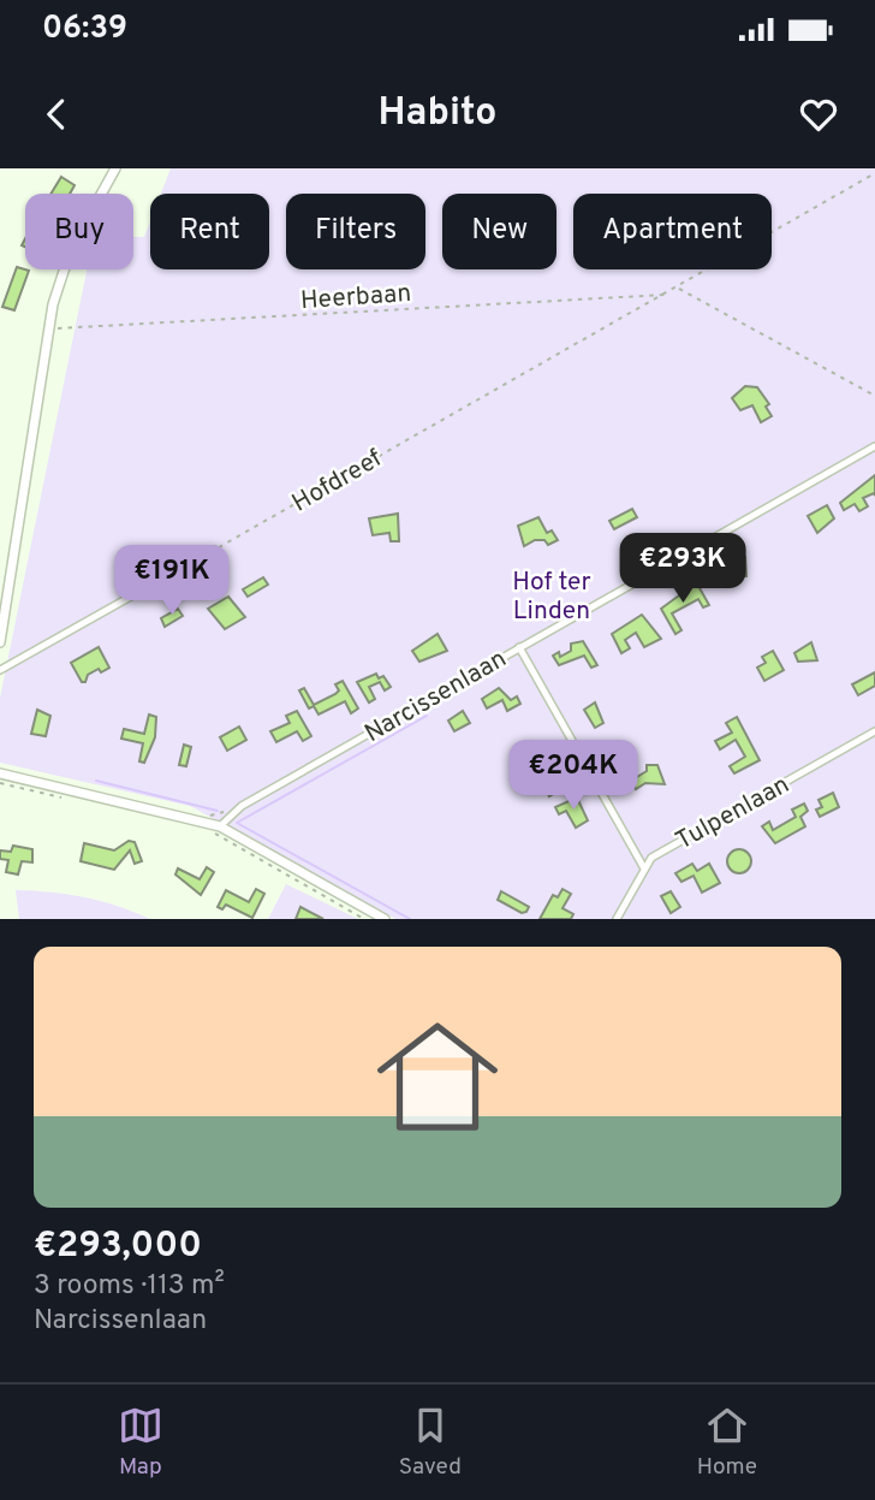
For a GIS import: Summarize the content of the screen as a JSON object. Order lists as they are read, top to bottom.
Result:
{
  "streets": {
    "street": ["Narcissenlaan", "Tulpenlaan"],
    "path": ["Heerbaan", "Hofdreef"]
  },
  "crossings": [
    ["Heerbaan", "Hofdreef"]
  ],
  "parks": ["Hof ter Linden"],
  "page": {
    "status": "06:39",
    "header": "Habito",
    "chip": [
      "Buy",
      "Rent",
      "Filters",
      "New",
      "Apartment"
    ],
    "price": ["€293K", "€191K", "€204K"],
    "list": [
      {
        "name": "€293,000",
        "note": "3 rooms · 113 m² · Narcissenlaan"
      }
    ],
    "tabs": ["Map", "Saved", "Home"]
  }
}
